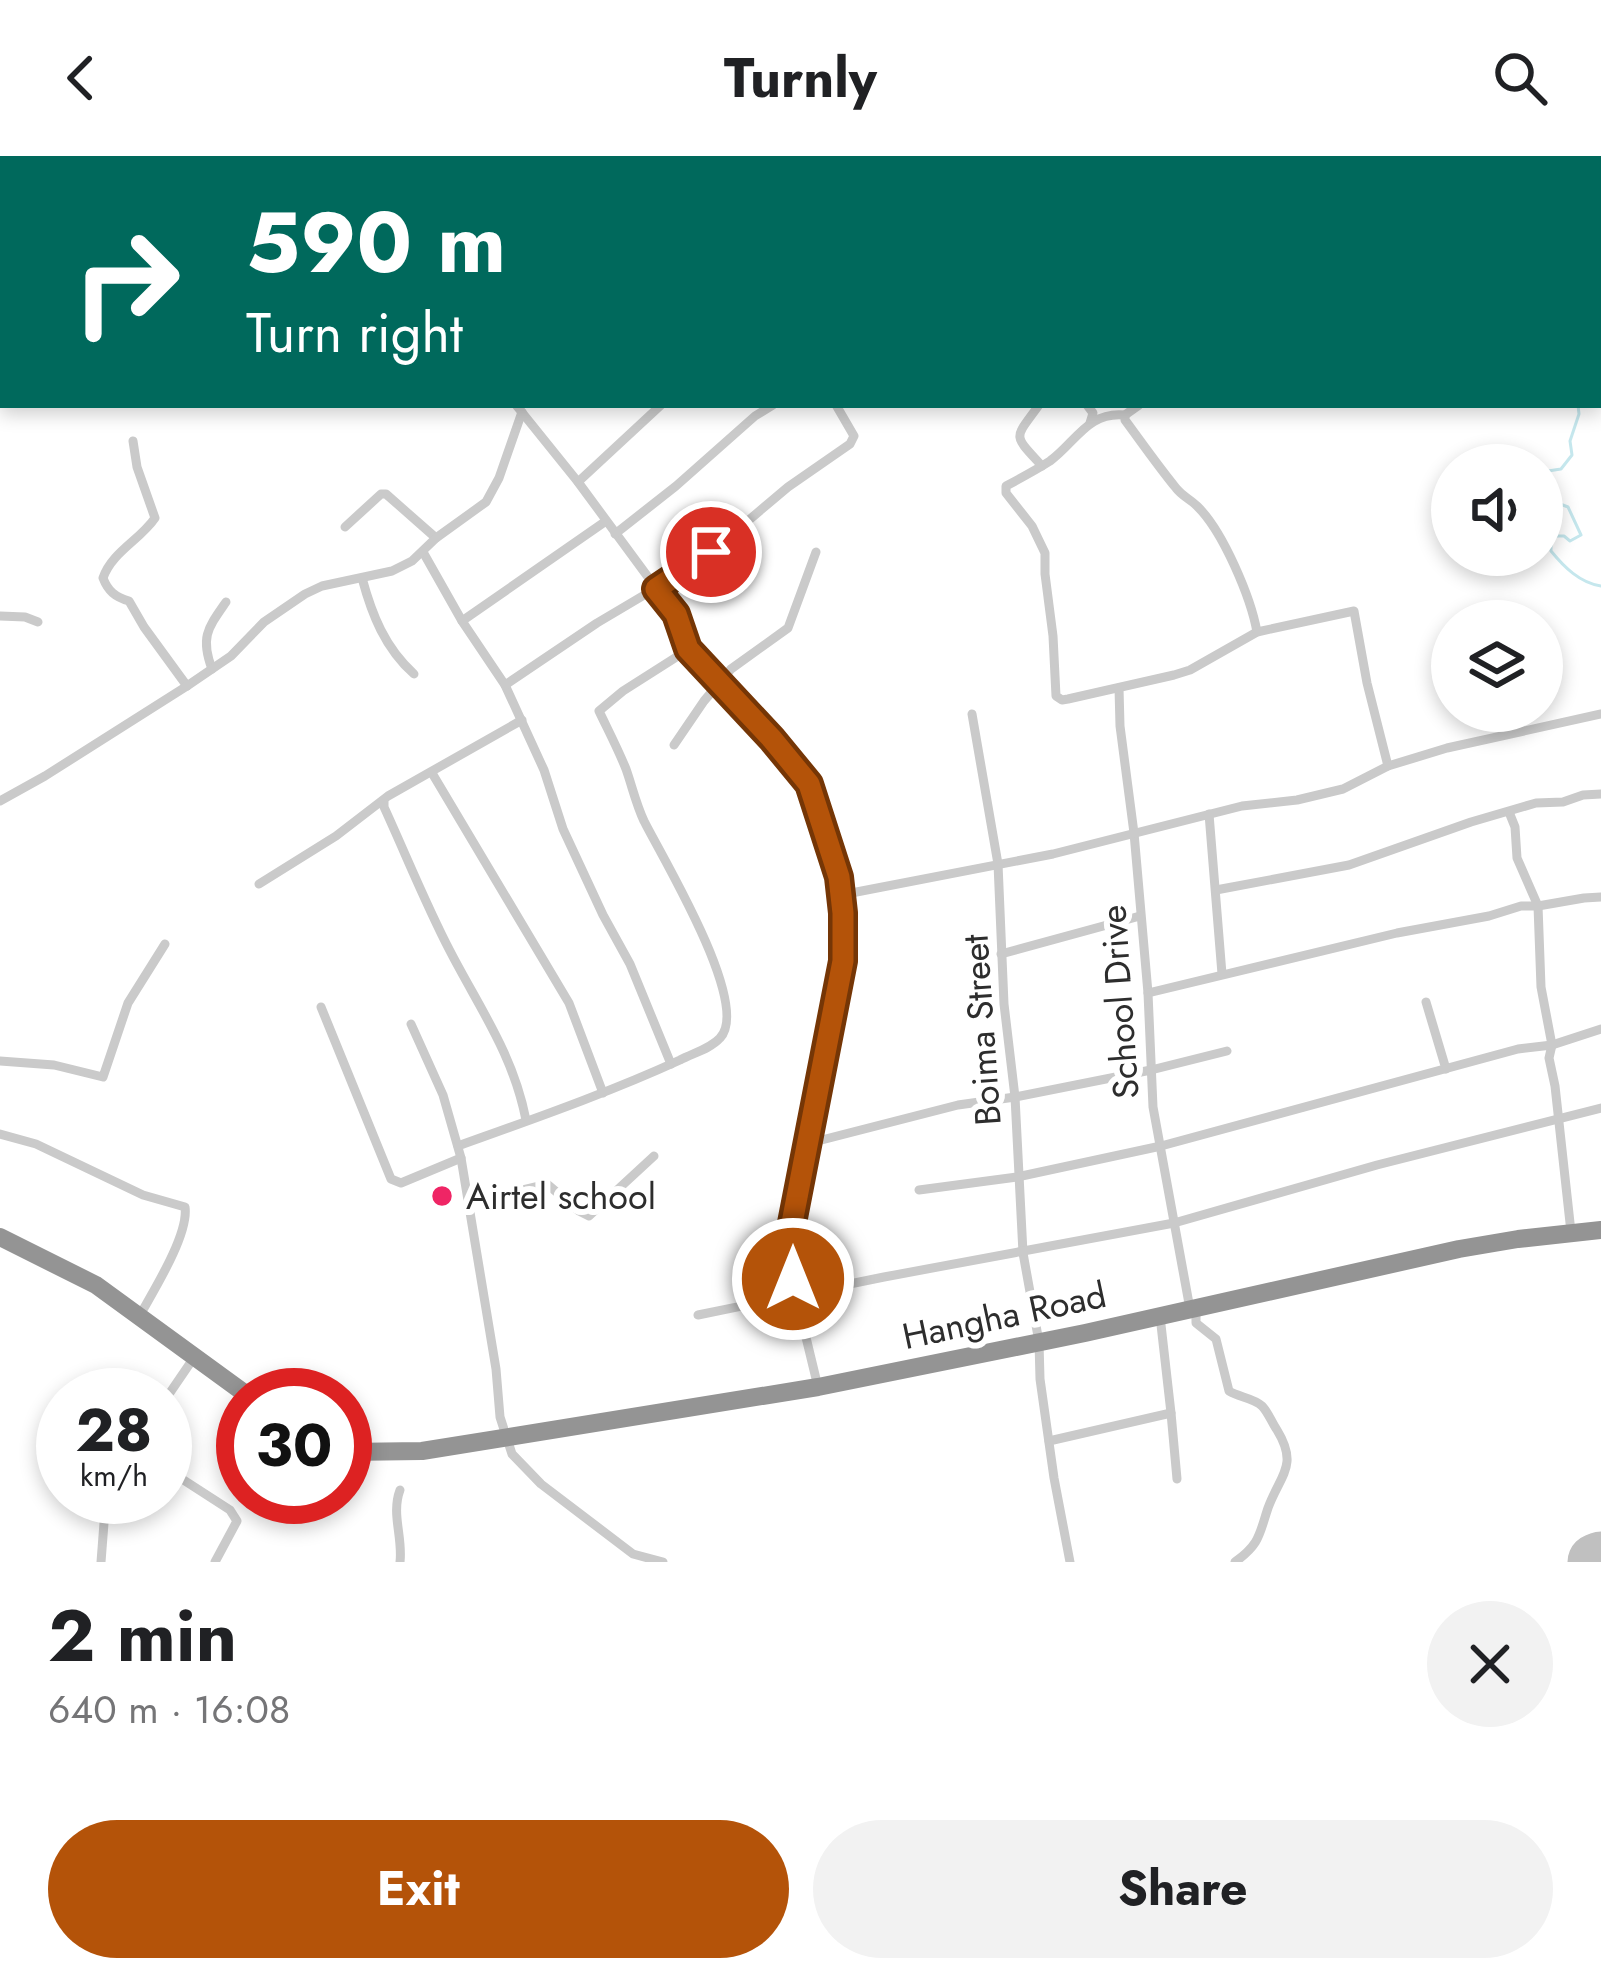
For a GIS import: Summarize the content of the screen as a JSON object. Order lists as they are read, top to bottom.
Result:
{
  "streets": {
    "highway": ["Hangha Road"],
    "street": ["School Drive", "Boima Street"]
  },
  "crossings": [
    ["School Drive", "Hangha Road"],
    ["Boima Street", "Hangha Road"]
  ],
  "places": ["Airtel school"],
  "page": {
    "header": "Turnly",
    "turn": ["590 m", "Turn right"],
    "speed": "28 km/h",
    "limit": "30",
    "heading": ["2 min", "640 m · 16:08"],
    "buttons": ["Exit", "Share"]
  }
}
